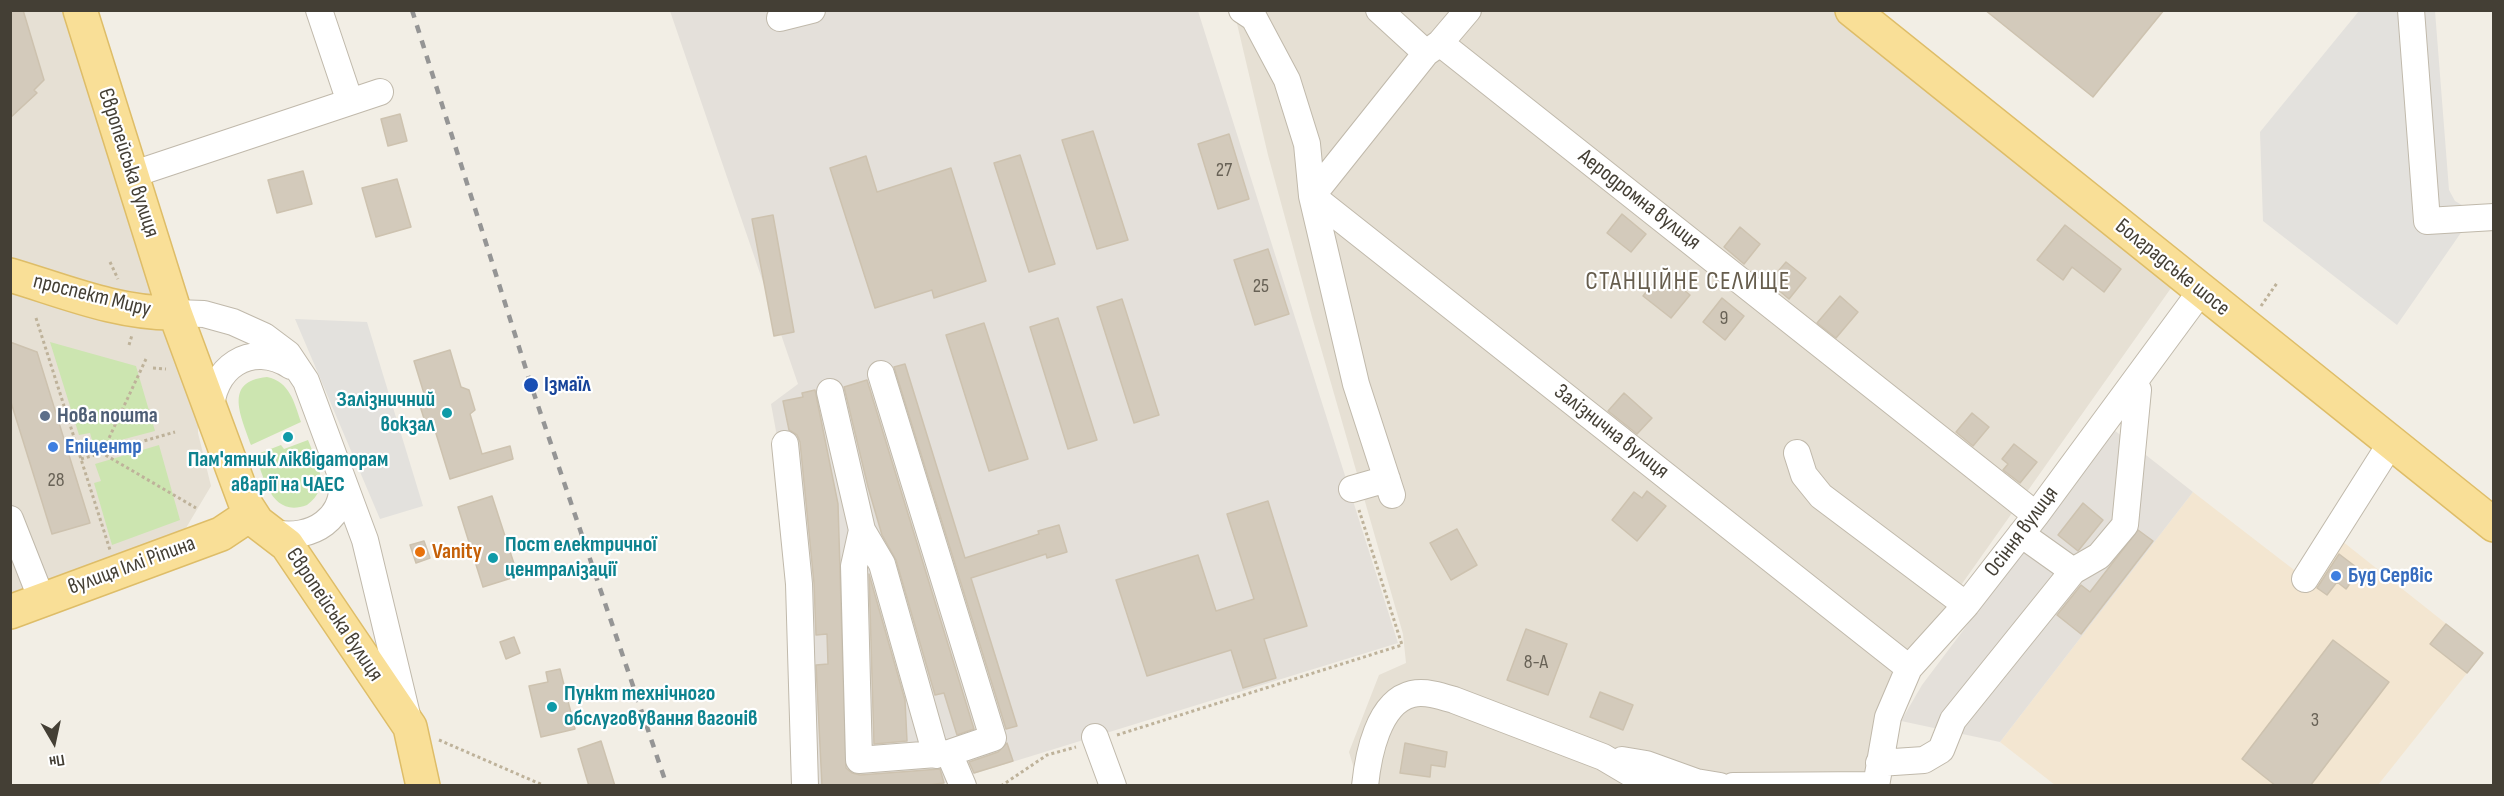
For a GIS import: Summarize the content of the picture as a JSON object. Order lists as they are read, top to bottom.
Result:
{
  "streets": {
    "main road": [
      "Європейська вулиця",
      "Болградське шосе",
      "проспект Миру",
      "вулиця Іллі Ріпина"
    ],
    "street": ["Аеродромна вулиця", "Залізнична вулиця", "Осіння вулиця"]
  },
  "crossings": [
    ["Європейська вулиця", "проспект Миру"],
    ["Європейська вулиця", "вулиця Іллі Ріпина"],
    ["Аеродромна вулиця", "Осіння вулиця"],
    ["Болградське шосе", "Осіння вулиця"],
    ["Залізнична вулиця", "Осіння вулиця"]
  ],
  "districts": ["СТАНЦІЙНЕ СЕЛИЩЕ"],
  "places": [
    "Ізмаїл",
    "Залізничний вокзал",
    "Нова пошта",
    "Пам'ятник ліквідаторам аварії на ЧАЕС",
    "Епіцентр",
    "Vanity",
    "Пост електричної централізації",
    "Буд Сервіс",
    "Пункт технічного обслуговування вагонів"
  ],
  "house_numbers": [
    "27",
    "25",
    "9",
    "28",
    "8-А",
    "3"
  ],
  "north": "bottom"
}
